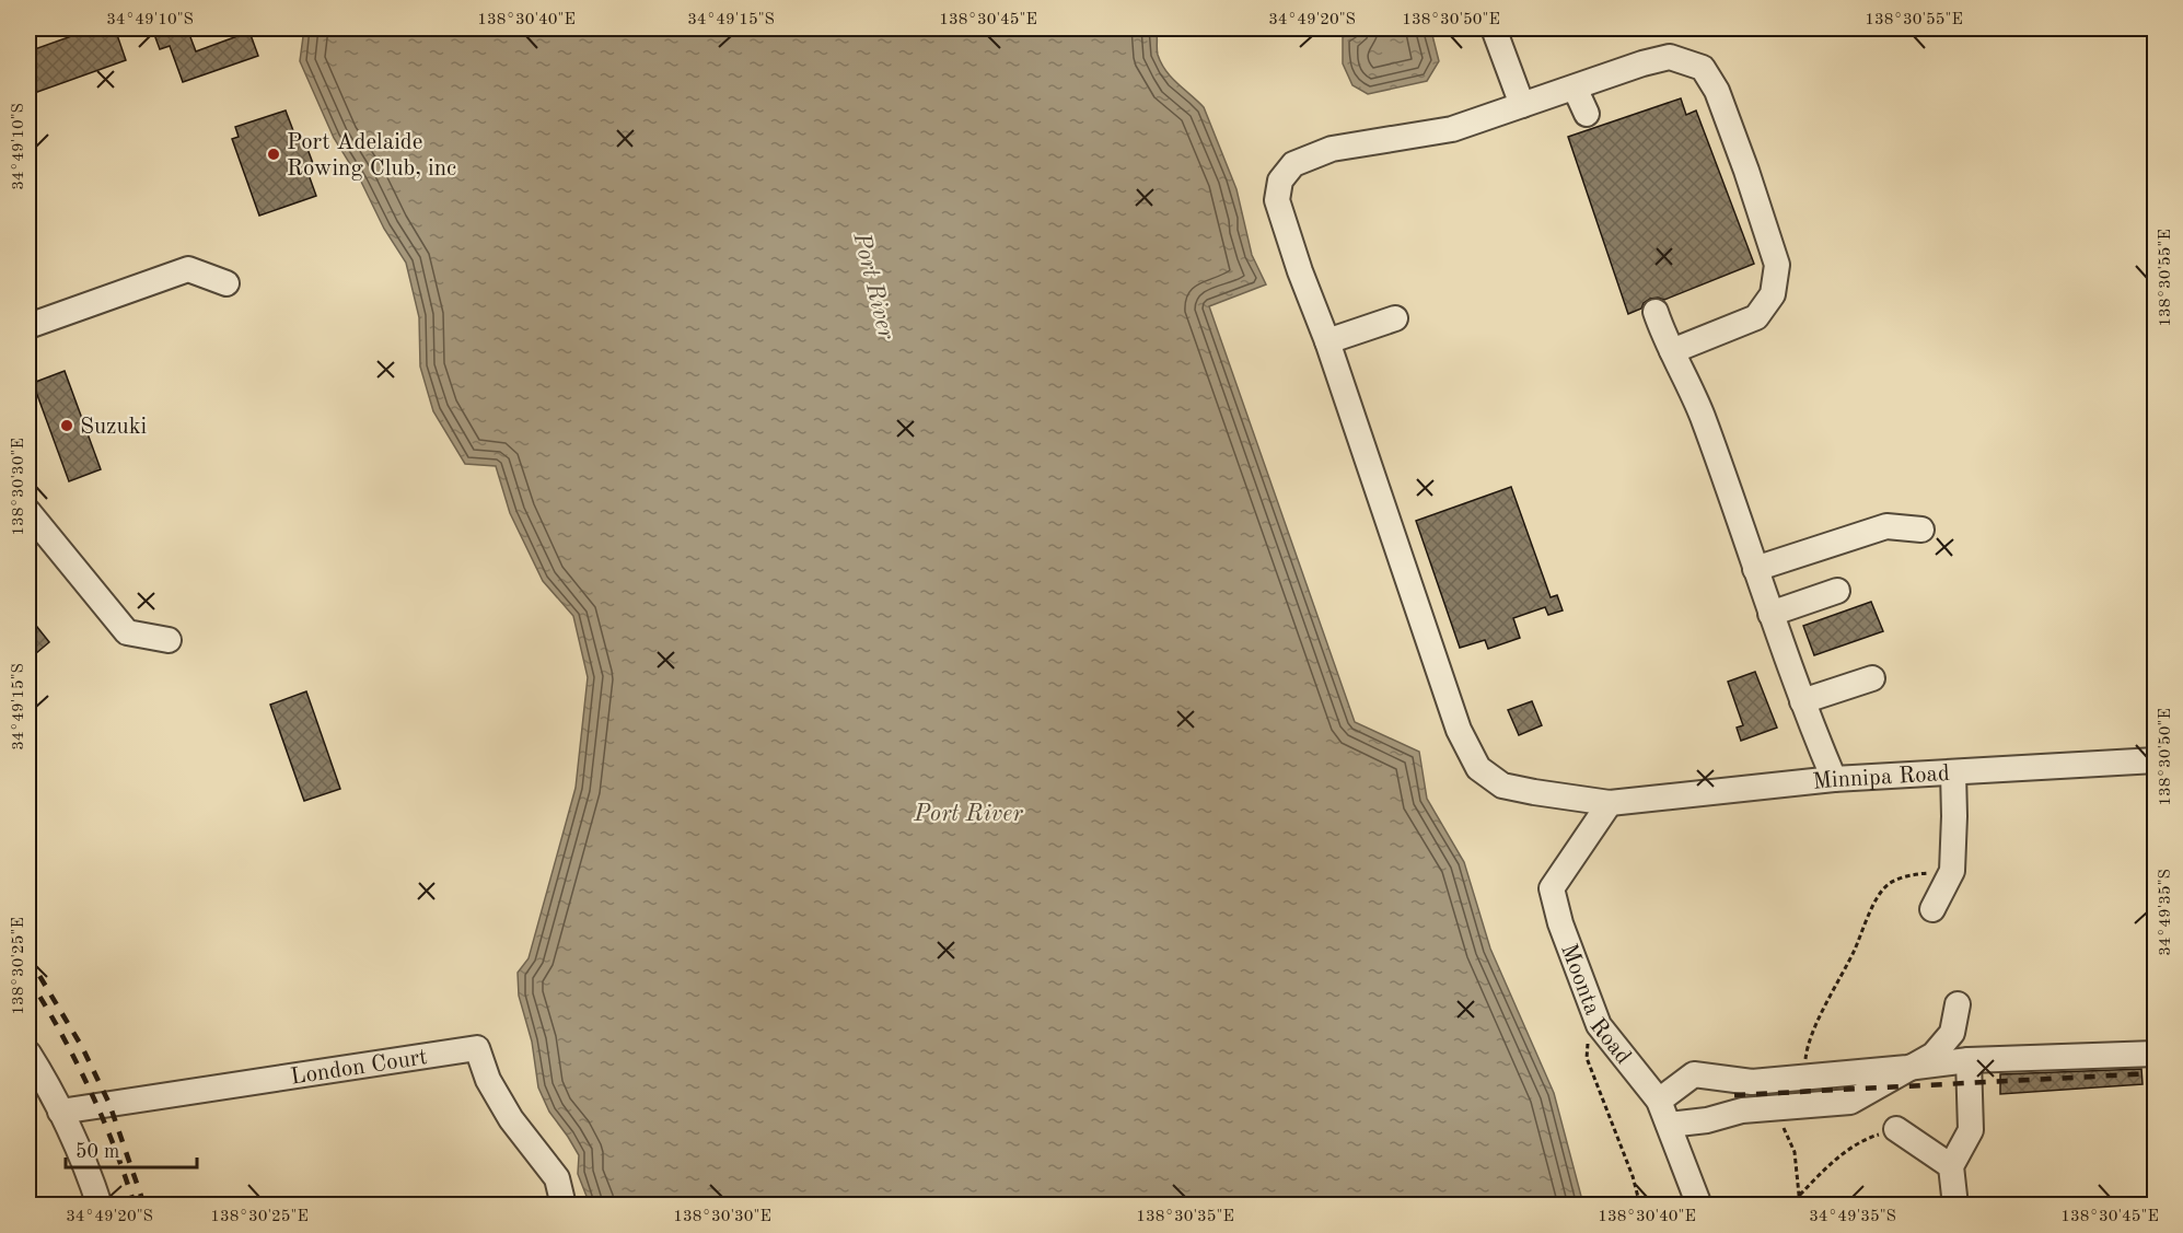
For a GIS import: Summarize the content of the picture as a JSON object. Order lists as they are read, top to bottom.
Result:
{
  "streets": {
    "street": ["Minnipa Road", "Moonta Road", "London Court"]
  },
  "crossings": [
    ["Minnipa Road", "Moonta Road"]
  ],
  "water": ["Port River"],
  "places": ["Port Adelaide Rowing Club, inc", "Suzuki"],
  "scale_bar": "50 m",
  "coordinates": [
    "34°49'10\"S",
    "138°30'40\"E",
    "34°49'15\"S",
    "138°30'45\"E",
    "34°49'20\"S",
    "138°30'50\"E",
    "138°30'55\"E",
    "138°30'30\"E",
    "34°49'35\"S",
    "138°30'25\"E",
    "138°30'35\"E"
  ]
}
